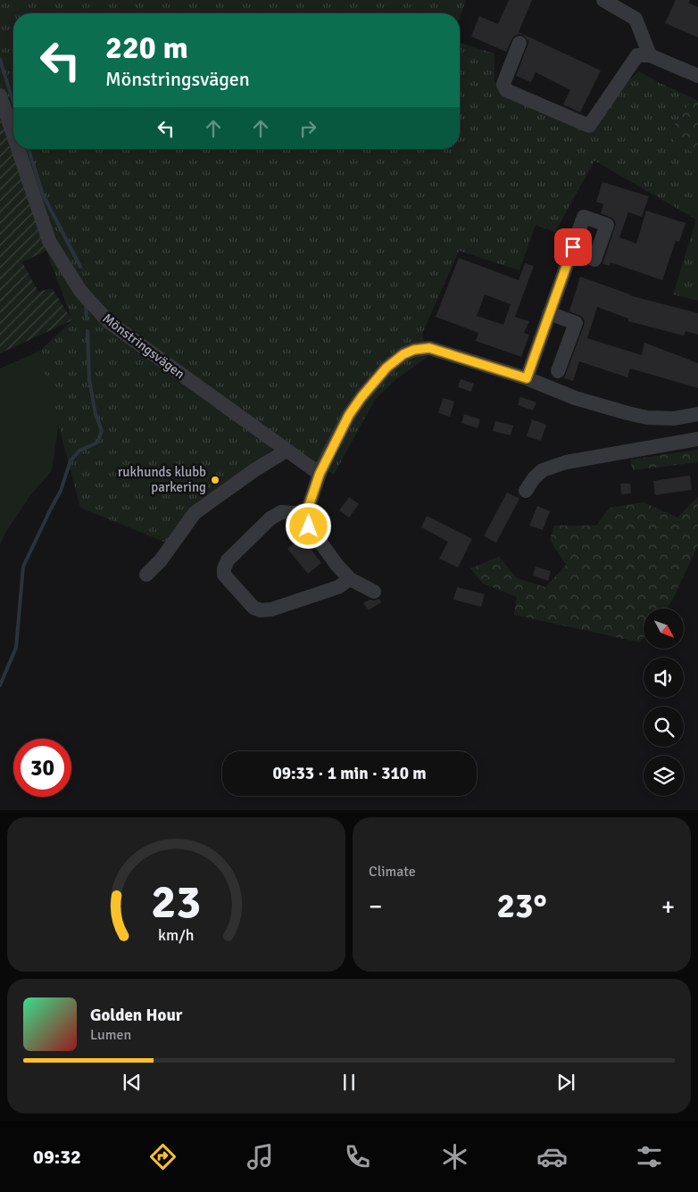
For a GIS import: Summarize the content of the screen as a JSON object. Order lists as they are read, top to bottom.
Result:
{
  "streets": {
    "street": ["Mönstringsvägen"]
  },
  "places": ["rukhunds klubb parkering"],
  "north": "bottom right",
  "page": {
    "turn": ["220 m", "Mönstringsvägen"],
    "limit": "30",
    "trip": "09:33 · 1 min · 310 m",
    "tile": "Climate",
    "heat": ["−", "23°", "+"],
    "song": ["Golden Hour", "Lumen"],
    "tabs": "09:32",
    "gauge": ["23", "km/h"]
  }
}
